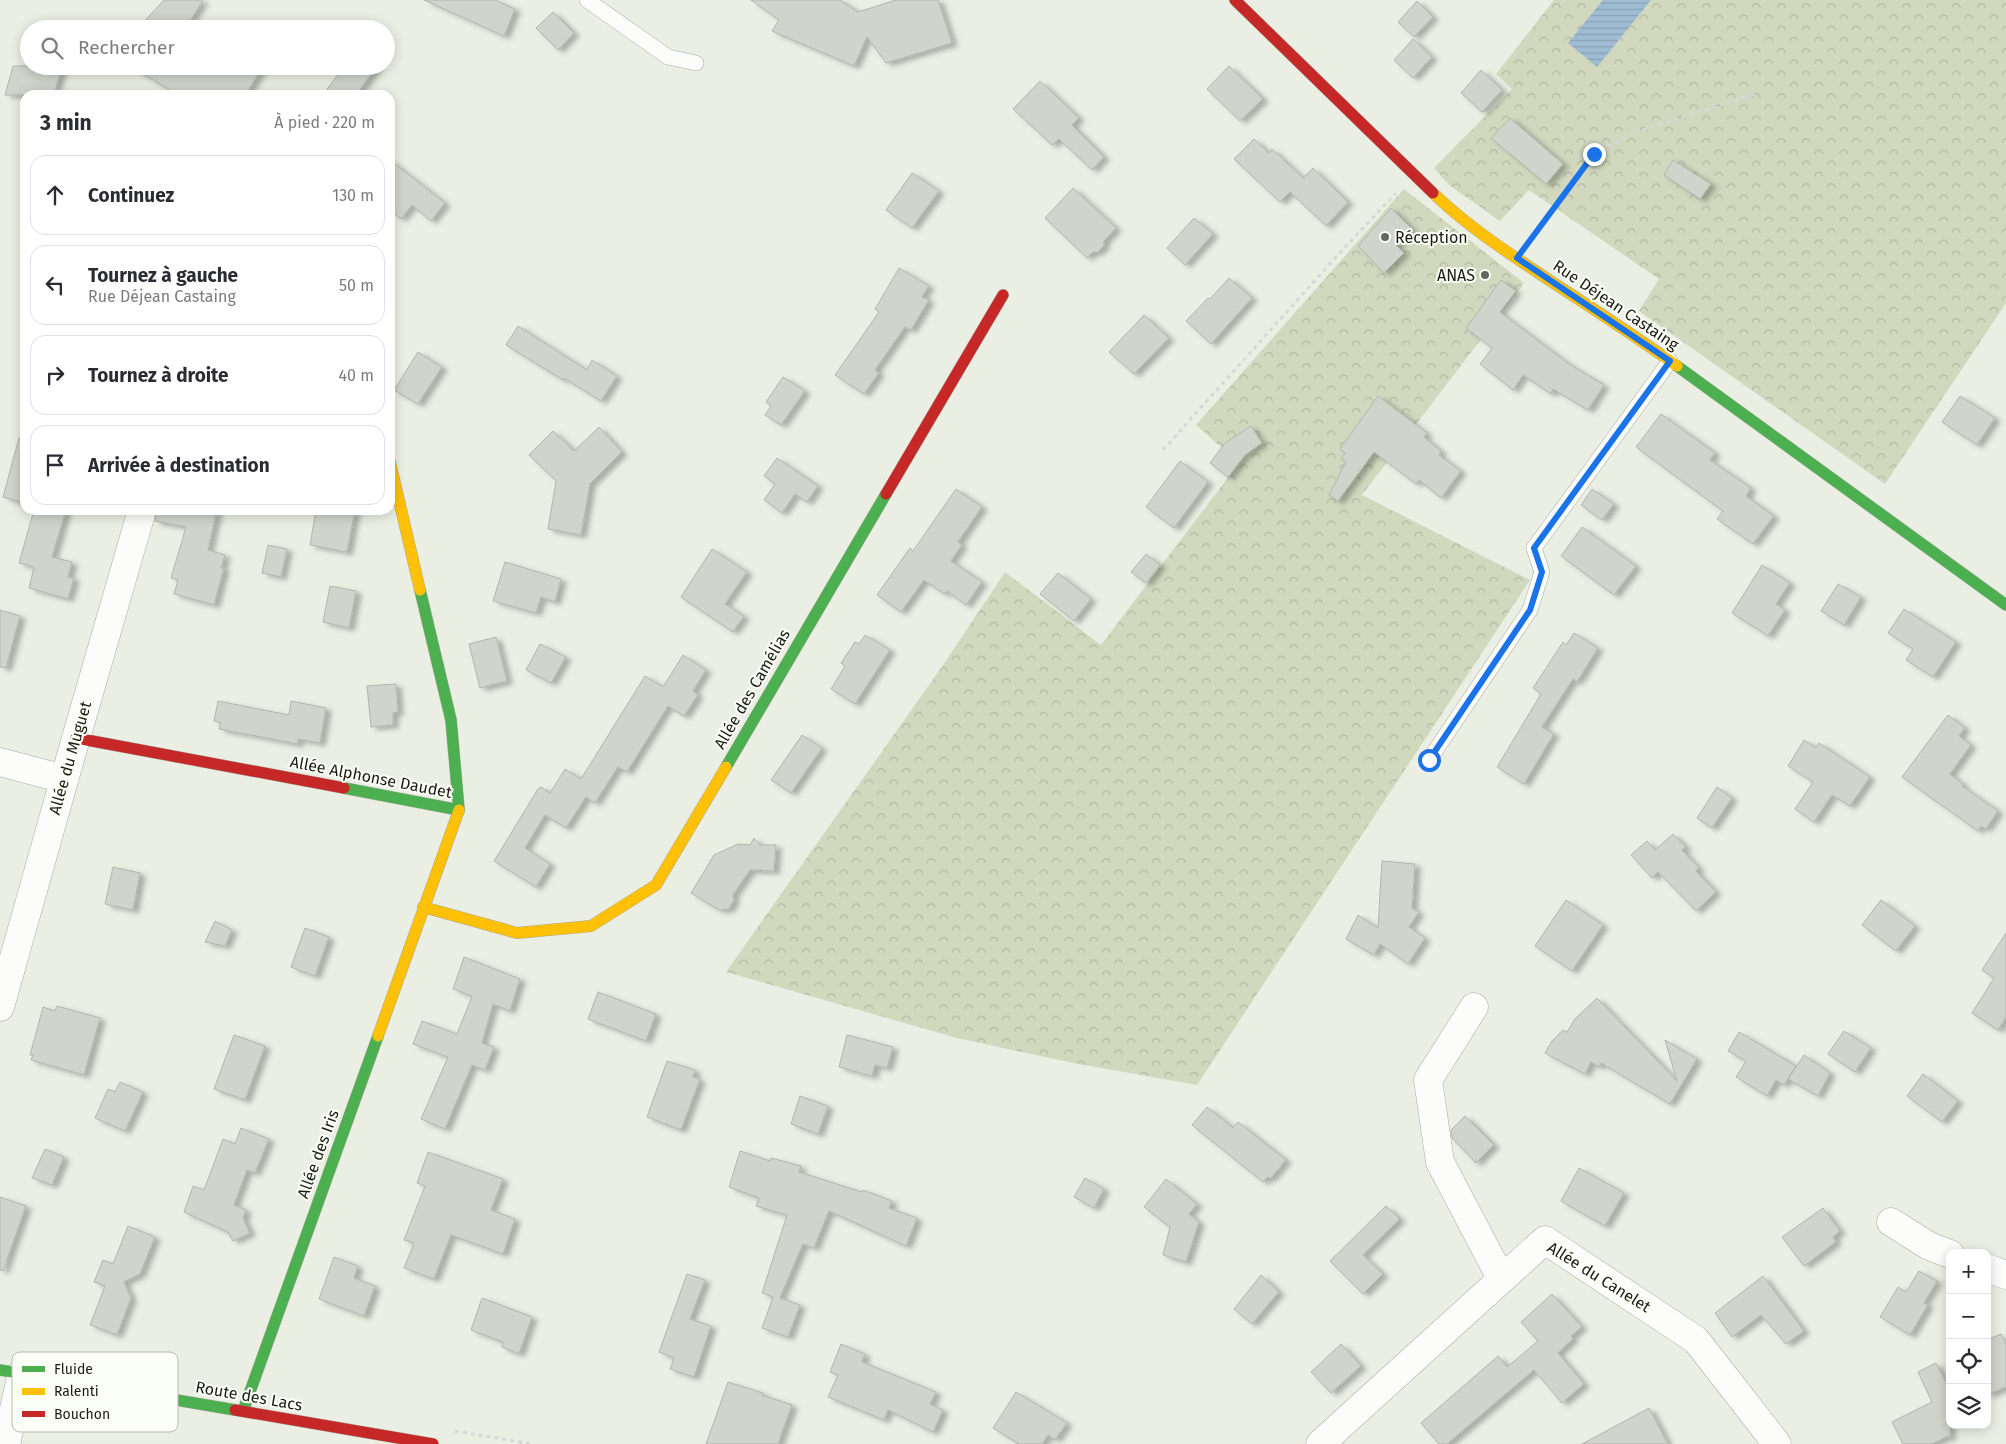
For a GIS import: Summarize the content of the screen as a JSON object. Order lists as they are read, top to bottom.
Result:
{
  "streets": {
    "street": [
      "Rue Déjean Castaing",
      "Allée des Camélias",
      "Allée du Muguet",
      "Allée Alphonse Daudet",
      "Allée des Iris",
      "Allée du Canelet",
      "Route des Lacs"
    ]
  },
  "crossings": [
    ["Allée des Camélias", "Allée des Iris"],
    ["Allée du Muguet", "Allée Alphonse Daudet"],
    ["Allée Alphonse Daudet", "Allée des Iris"],
    ["Allée des Iris", "Route des Lacs"]
  ],
  "places": ["Réception", "ANAS"],
  "legend": ["Fluide", "Ralenti", "Bouchon"],
  "page": {
    "search": "Rechercher",
    "heading": ["3 min", "À pied · 220 m"],
    "list": [
      ["Continuez", "130 m"],
      ["Tournez à gauche", "Rue Déjean Castaing", "50 m"],
      ["Tournez à droite", "40 m"],
      "Arrivée à destination"
    ],
    "map_buttons": ["+", "−"]
  }
}
